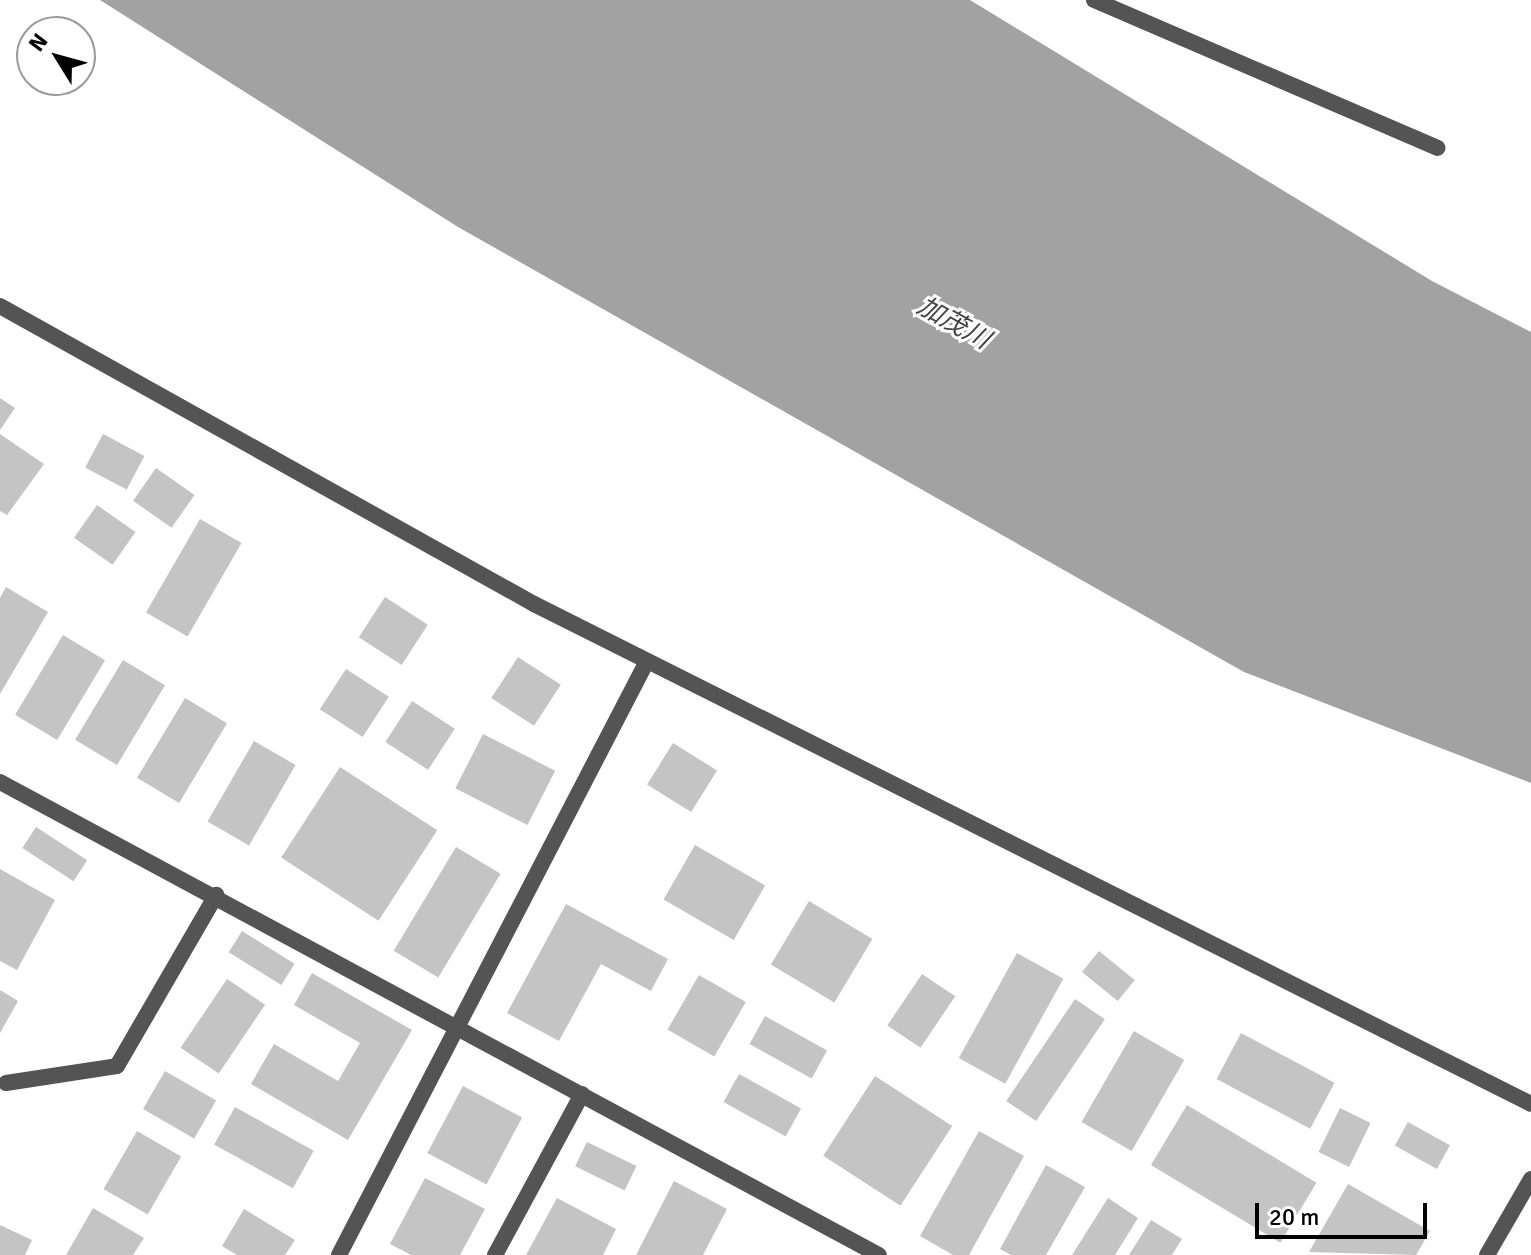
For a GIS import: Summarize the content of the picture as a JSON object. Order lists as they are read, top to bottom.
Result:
{
  "water": ["加茂川"],
  "scale_bar": "20 m",
  "north": "top left"
}
